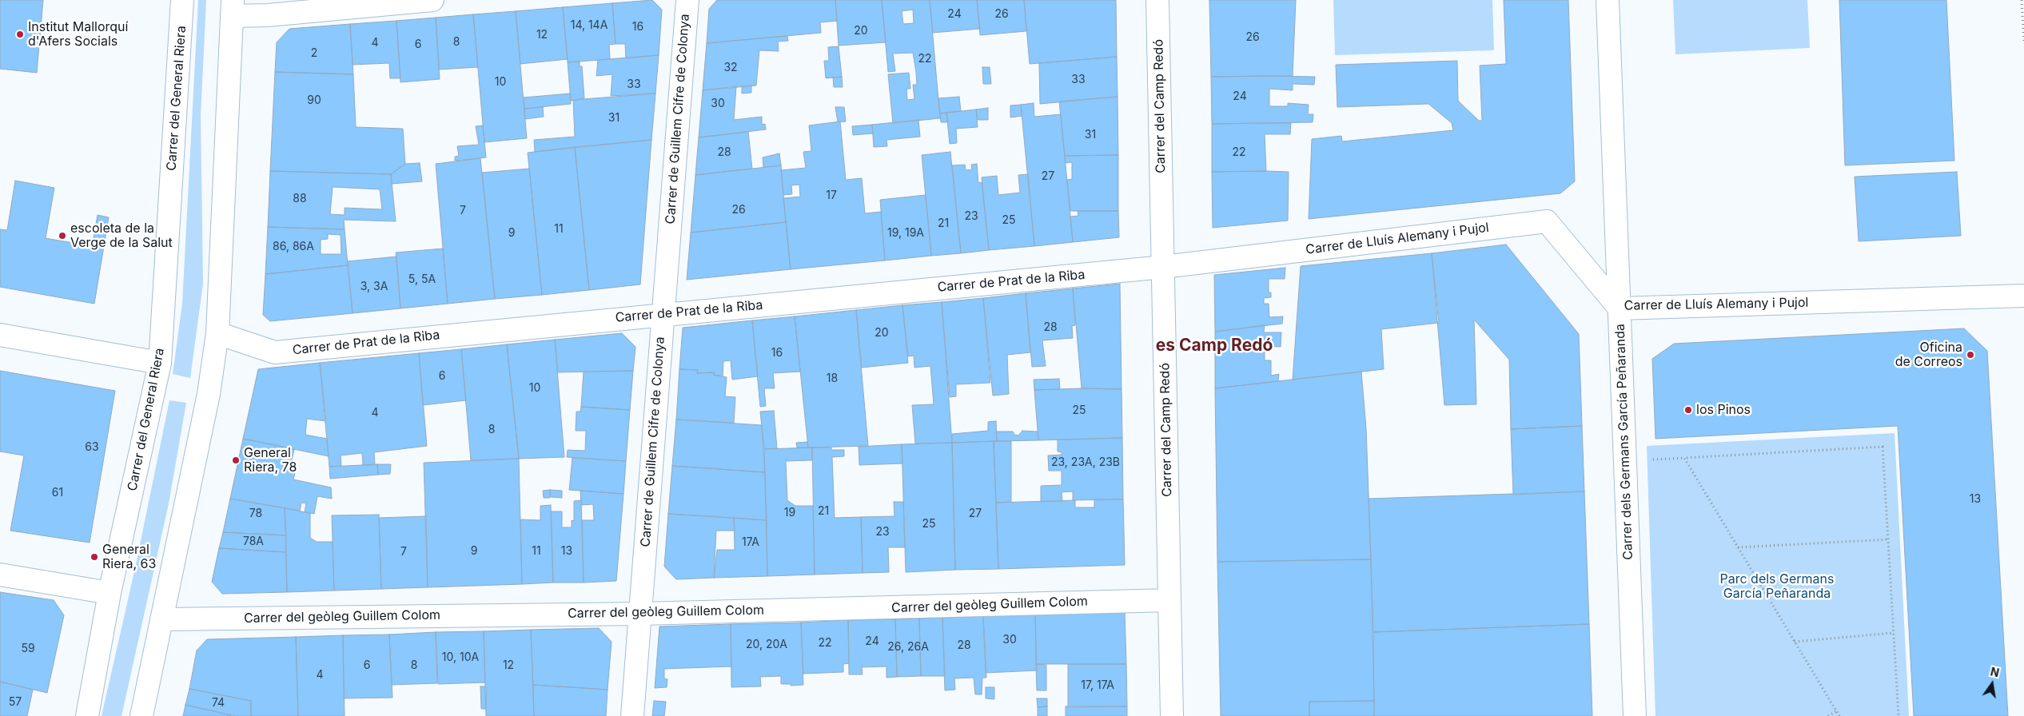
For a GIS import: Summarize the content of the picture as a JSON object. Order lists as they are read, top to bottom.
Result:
{
  "streets": {
    "street": [
      "Carrer del General Riera",
      "Carrer del Camp Redó",
      "Carrer de Guillem Cifre de Colonya",
      "Carrer de Lluís Alemany i Pujol",
      "Carrer de Prat de la Riba",
      "Carrer dels Germans García Peñaranda",
      "Carrer del geòleg Guillem Colom"
    ]
  },
  "crossings": [
    ["Carrer del Camp Redó", "Carrer de Lluís Alemany i Pujol"],
    ["Carrer del Camp Redó", "Carrer de Prat de la Riba"],
    ["Carrer del Camp Redó", "Carrer del geòleg Guillem Colom"],
    ["Carrer de Guillem Cifre de Colonya", "Carrer de Prat de la Riba"],
    ["Carrer de Guillem Cifre de Colonya", "Carrer del geòleg Guillem Colom"],
    ["Carrer de Lluís Alemany i Pujol", "Carrer de Prat de la Riba"],
    ["Carrer de Lluís Alemany i Pujol", "Carrer dels Germans García Peñaranda"]
  ],
  "districts": ["es Camp Redó"],
  "parks": ["Parc dels Germans García Peñaranda"],
  "places": [
    "Institut Mallorquí d'Afers Socials",
    "escoleta de la Verge de la Salut",
    "Oficina de Correos",
    "los Pinos",
    "General Riera, 78",
    "General Riera, 63"
  ],
  "house_numbers": [
    "24",
    "26",
    "14, 14A",
    "16",
    "20",
    "12",
    "26",
    "8",
    "4",
    "6",
    "2",
    "22",
    "32",
    "33",
    "10",
    "33",
    "24",
    "90",
    "30",
    "31",
    "31",
    "28",
    "22",
    "27",
    "17",
    "88",
    "26",
    "7",
    "23",
    "25",
    "21",
    "11",
    "9",
    "19, 19A",
    "86, 86A",
    "5, 5A",
    "3, 3A",
    "28",
    "20",
    "16",
    "6",
    "18",
    "10",
    "25",
    "4",
    "8",
    "63",
    "23, 23A, 23B",
    "61",
    "13",
    "21",
    "19",
    "78",
    "27",
    "25",
    "23",
    "78A",
    "17A",
    "9",
    "11",
    "13",
    "7",
    "30",
    "24",
    "22",
    "20, 20A",
    "28",
    "26, 26A",
    "59",
    "10, 10A",
    "6",
    "8",
    "12",
    "4",
    "17, 17A",
    "57",
    "74"
  ],
  "north": "top"
}
